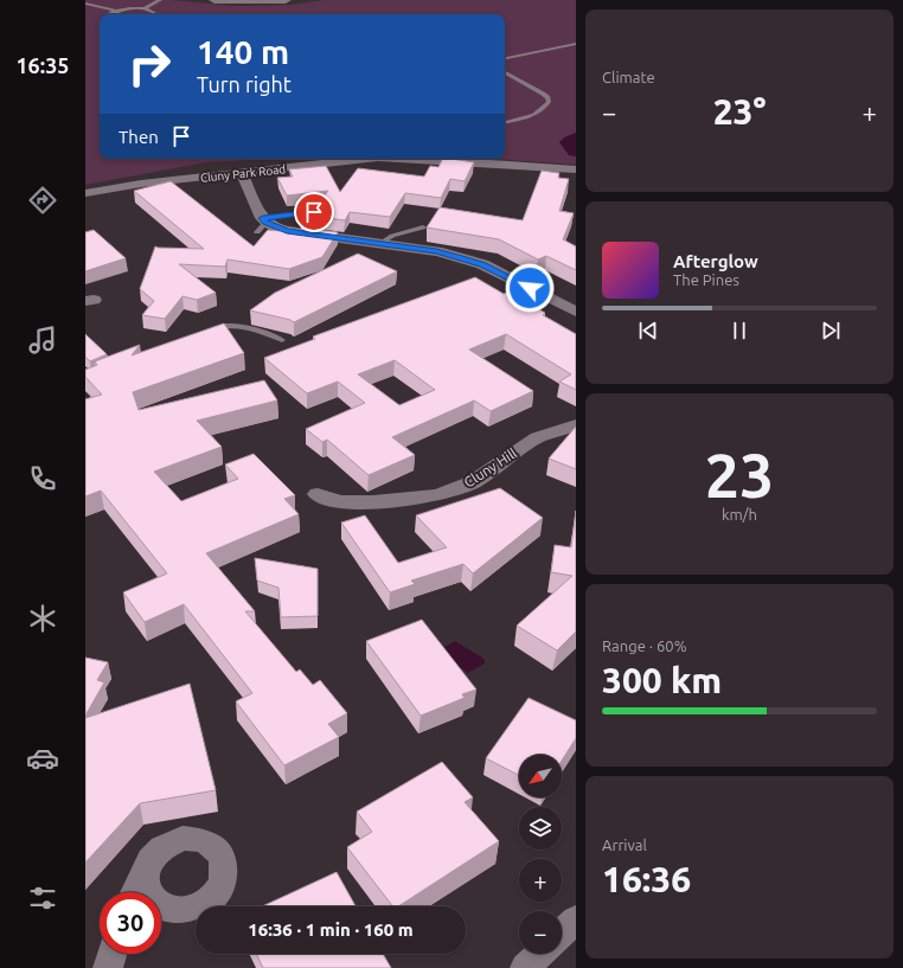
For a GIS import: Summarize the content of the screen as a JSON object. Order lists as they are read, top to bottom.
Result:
{
  "streets": {
    "street": ["Cluny Park Road", "Cluny Hill"]
  },
  "north": "bottom left",
  "page": {
    "tabs": "16:35",
    "tile": [
      "Climate",
      ["23", "km/h"],
      ["Range · 60%", "300 km"],
      ["Arrival", "16:36"]
    ],
    "turn": ["140 m", "Turn right"],
    "heat": ["−", "23°", "+"],
    "then": "Then",
    "song": ["Afterglow", "The Pines"],
    "map_buttons": ["+", "−"],
    "limit": "30",
    "trip": "16:36 · 1 min · 160 m"
  }
}
